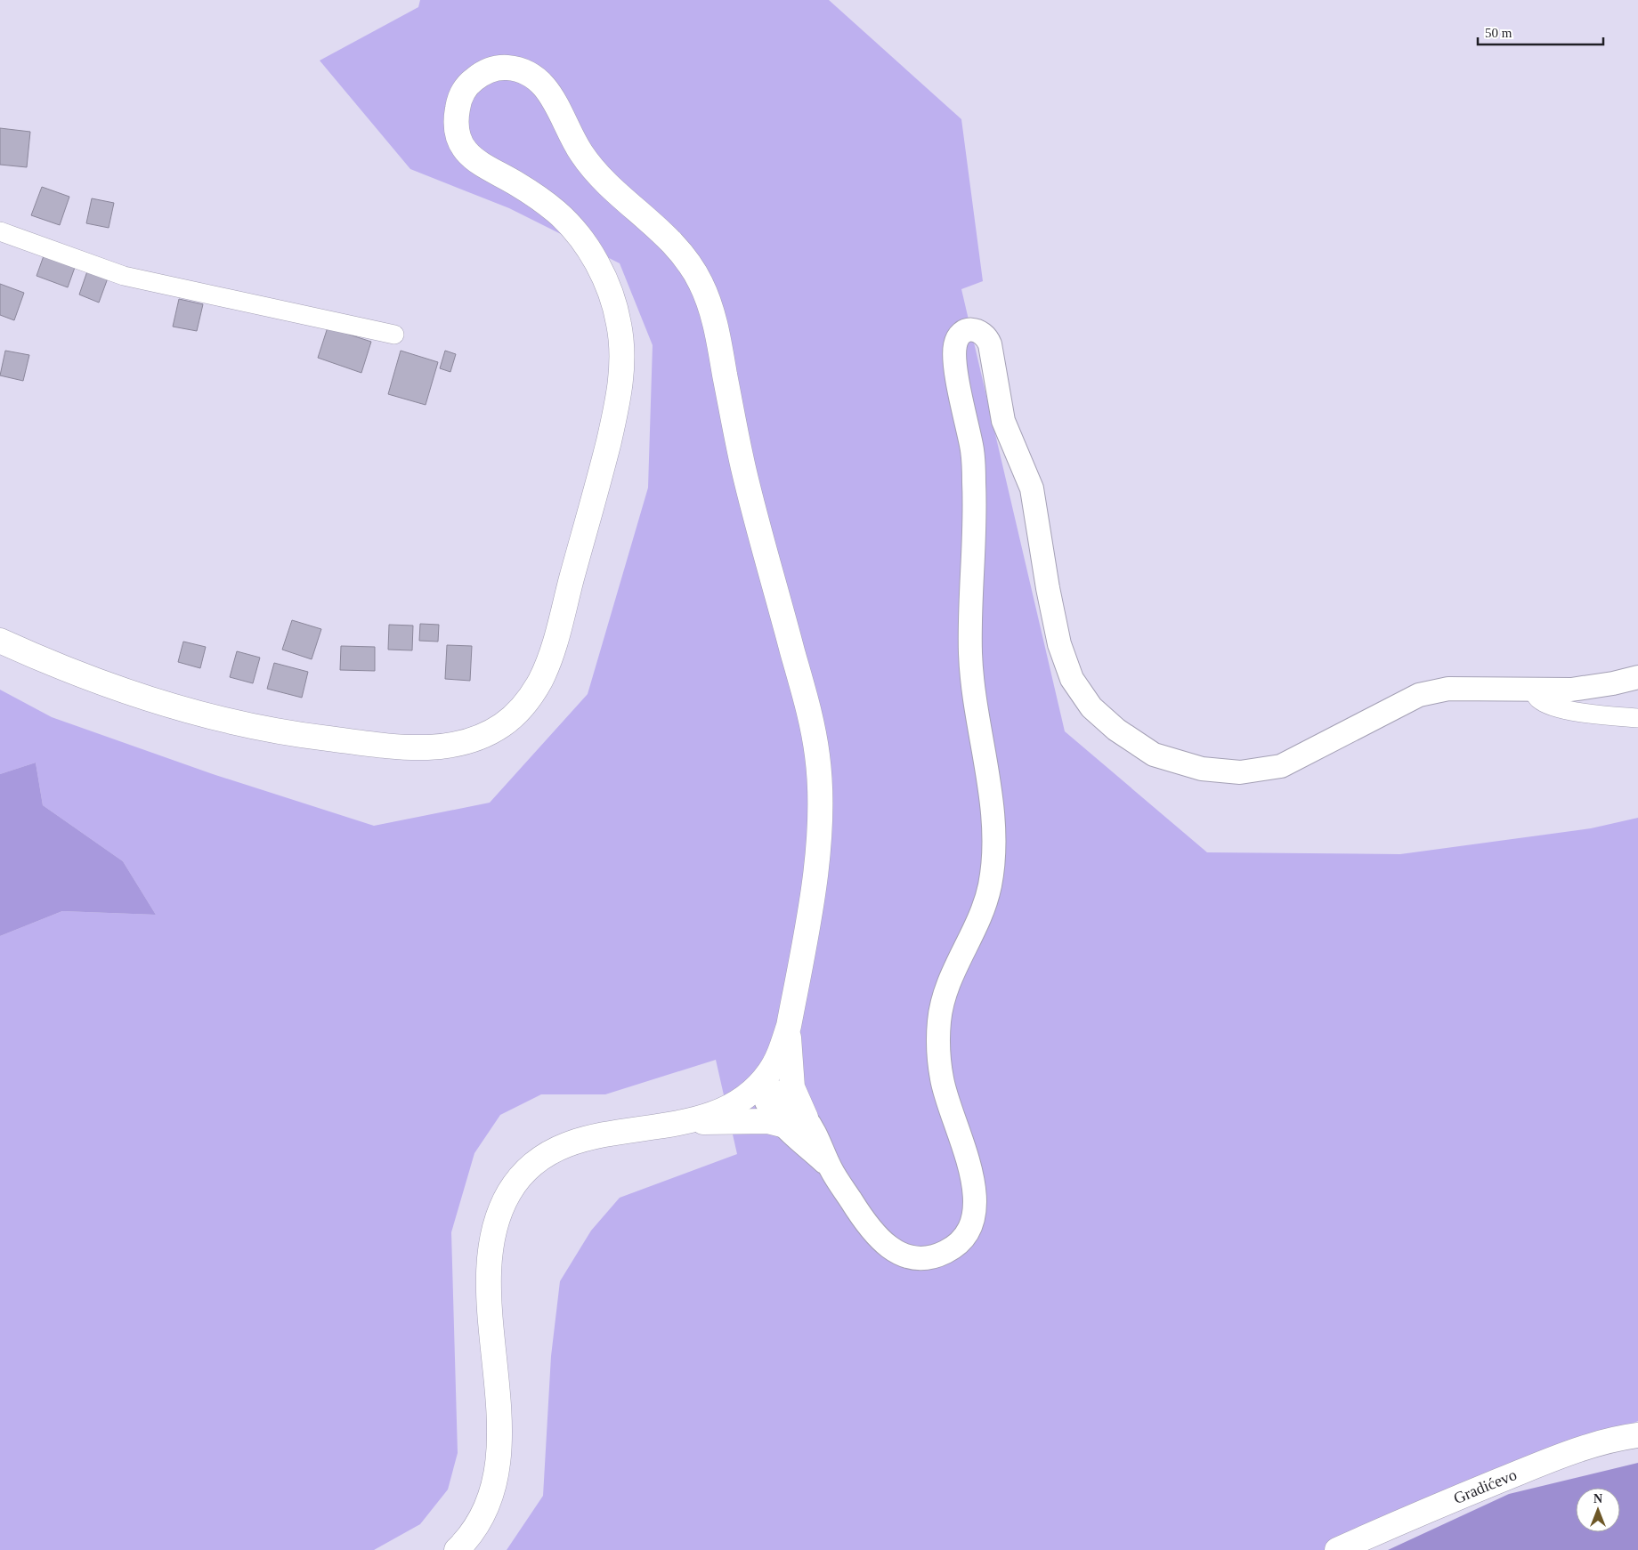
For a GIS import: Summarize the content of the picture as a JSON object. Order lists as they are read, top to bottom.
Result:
{
  "streets": {
    "main road": ["Gradićevo"]
  },
  "scale_bar": "50 m",
  "north": "top"
}
